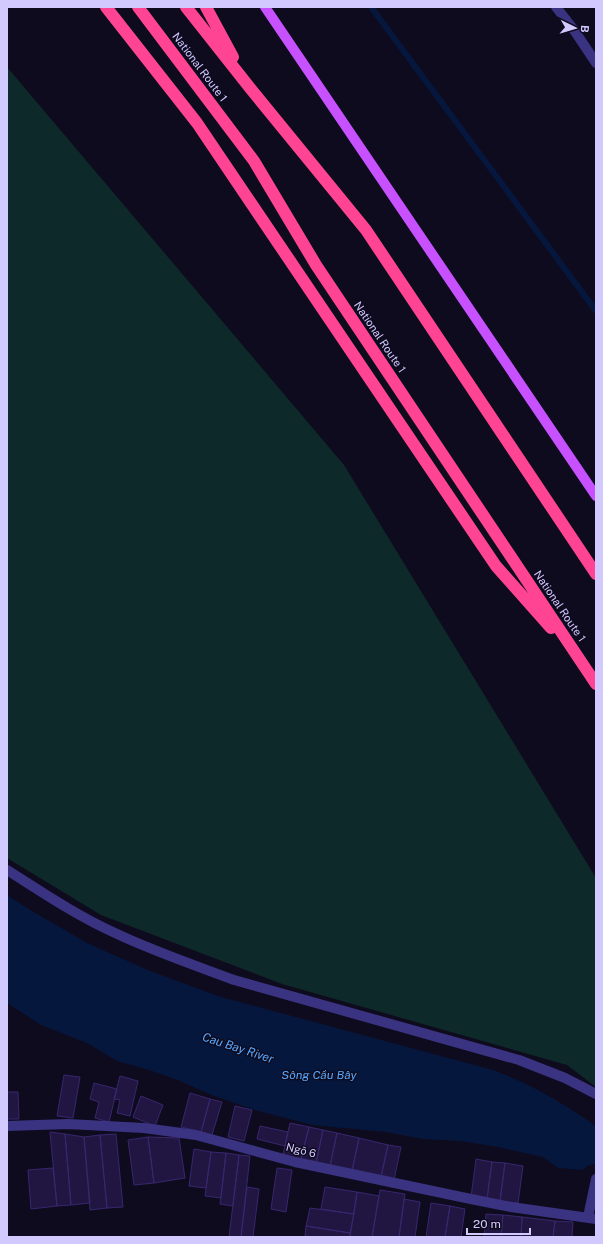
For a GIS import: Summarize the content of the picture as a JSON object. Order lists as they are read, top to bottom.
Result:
{
  "streets": {
    "highway": ["National Route 1"],
    "street": ["Ngõ 6"]
  },
  "water": ["Cau Bay River", "Sông Cầu Bây"],
  "scale_bar": "20 m",
  "north": "right"
}
